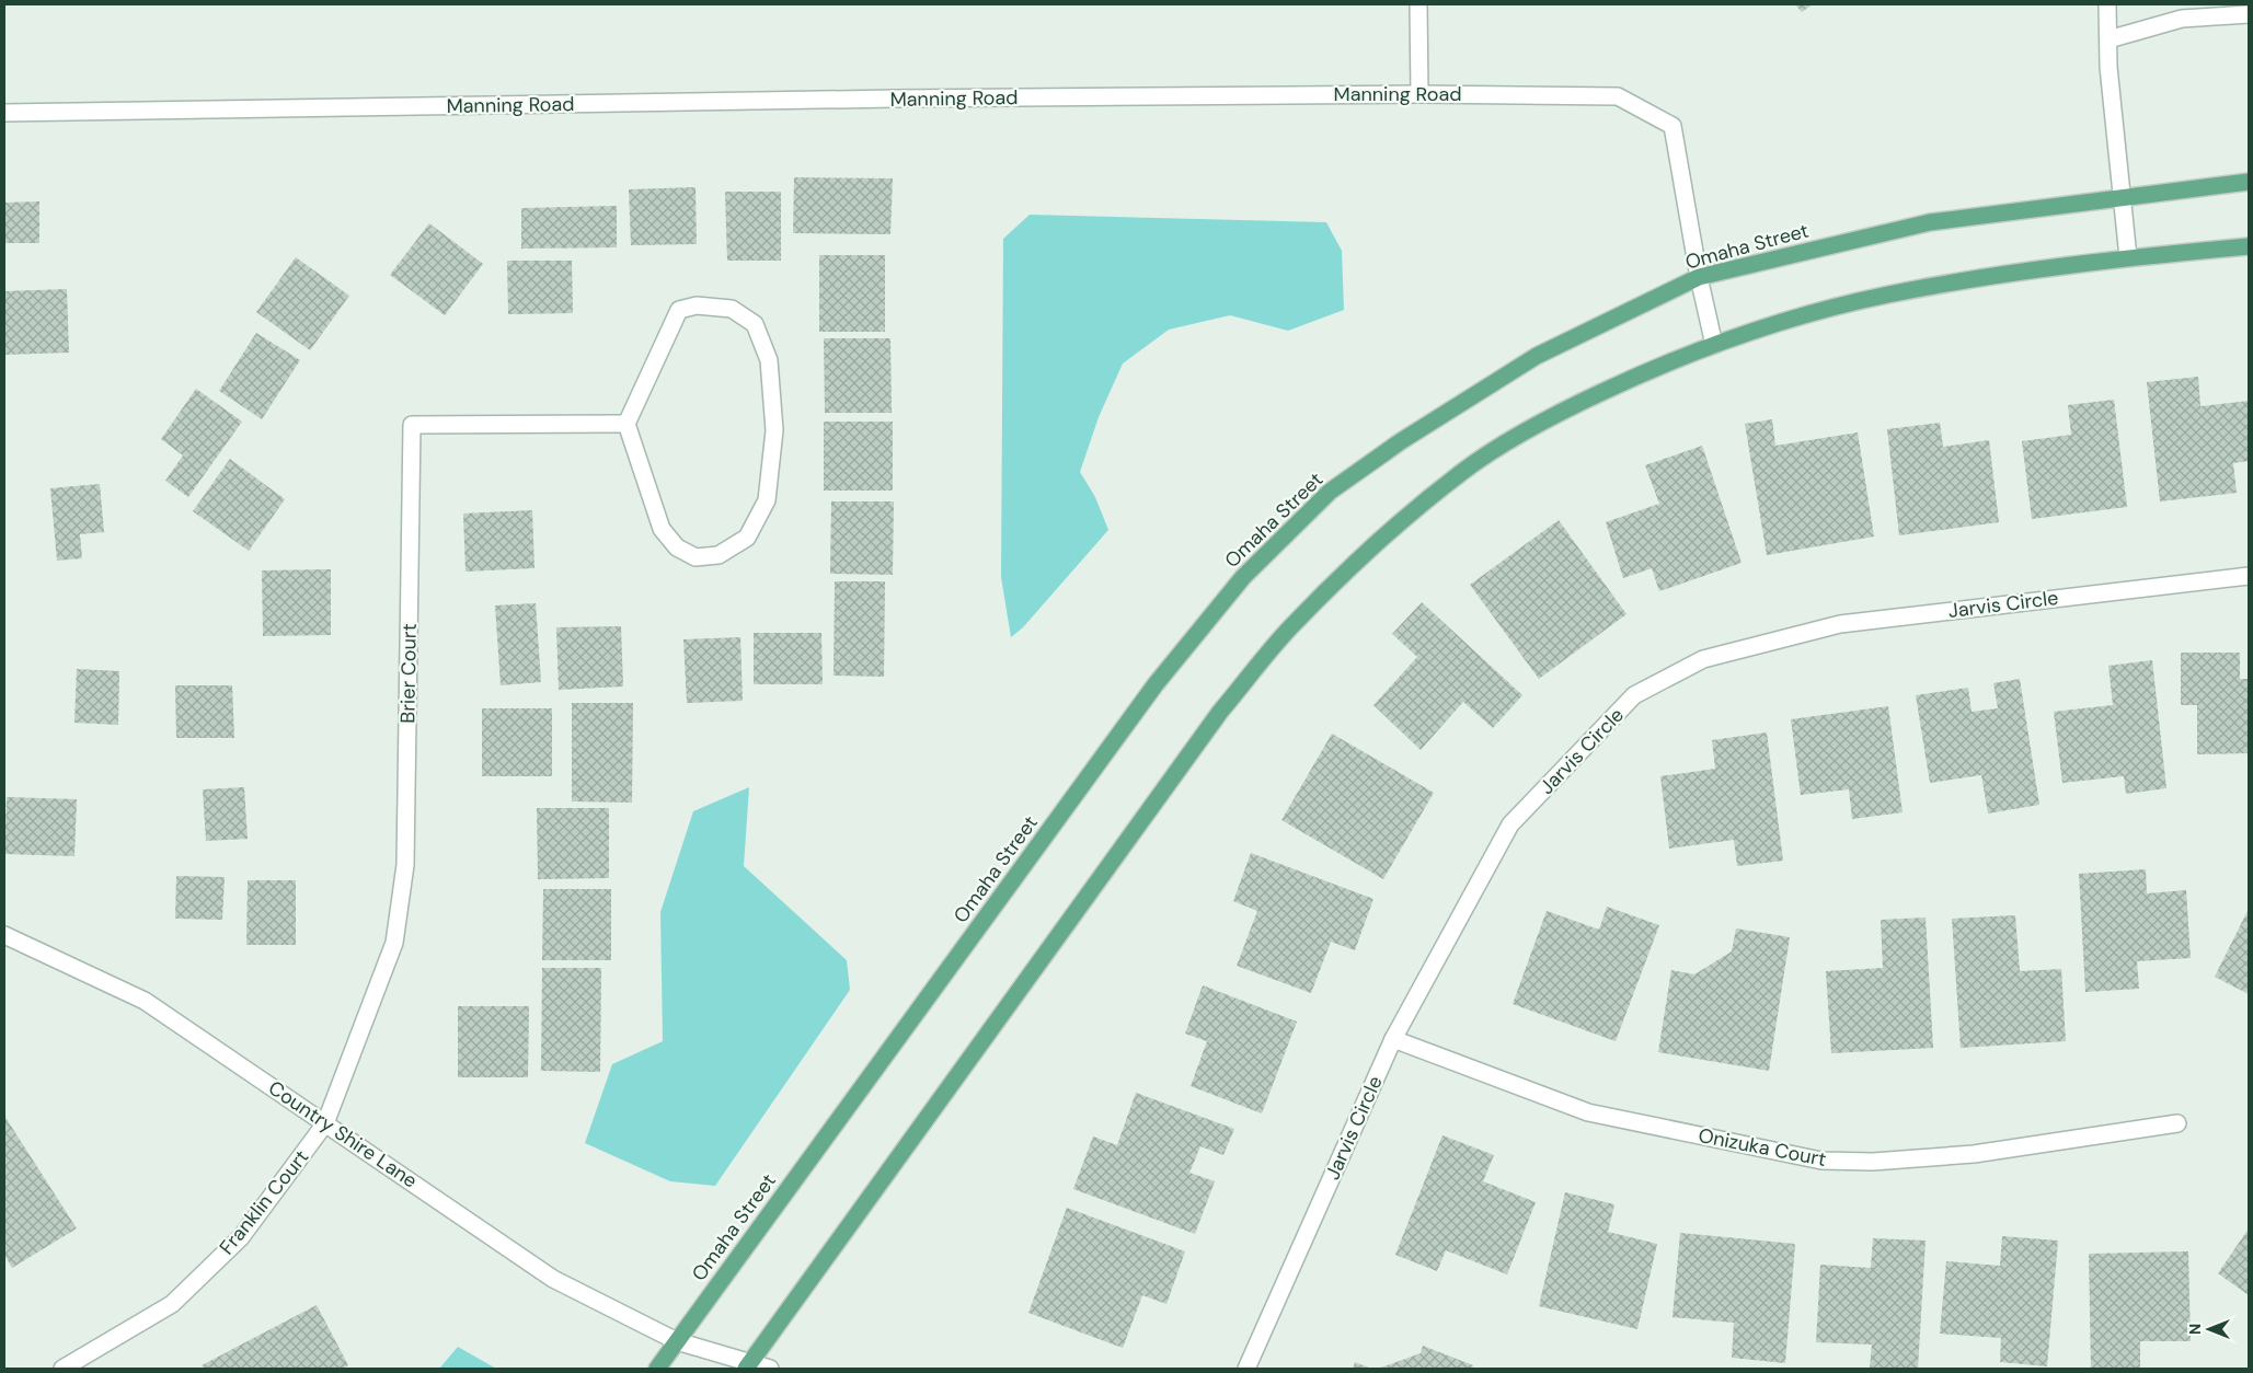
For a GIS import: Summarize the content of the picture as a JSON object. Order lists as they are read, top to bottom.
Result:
{
  "streets": {
    "main road": ["Omaha Street"],
    "street": [
      "Manning Road",
      "Jarvis Circle",
      "Brier Court",
      "Country Shire Lane",
      "Onizuka Court",
      "Franklin Court"
    ]
  },
  "crossings": [
    ["Manning Road", "Omaha Street"],
    ["Omaha Street", "Country Shire Lane"],
    ["Jarvis Circle", "Onizuka Court"],
    ["Brier Court", "Country Shire Lane"],
    ["Brier Court", "Franklin Court"],
    ["Country Shire Lane", "Franklin Court"]
  ],
  "north": "left"
}
